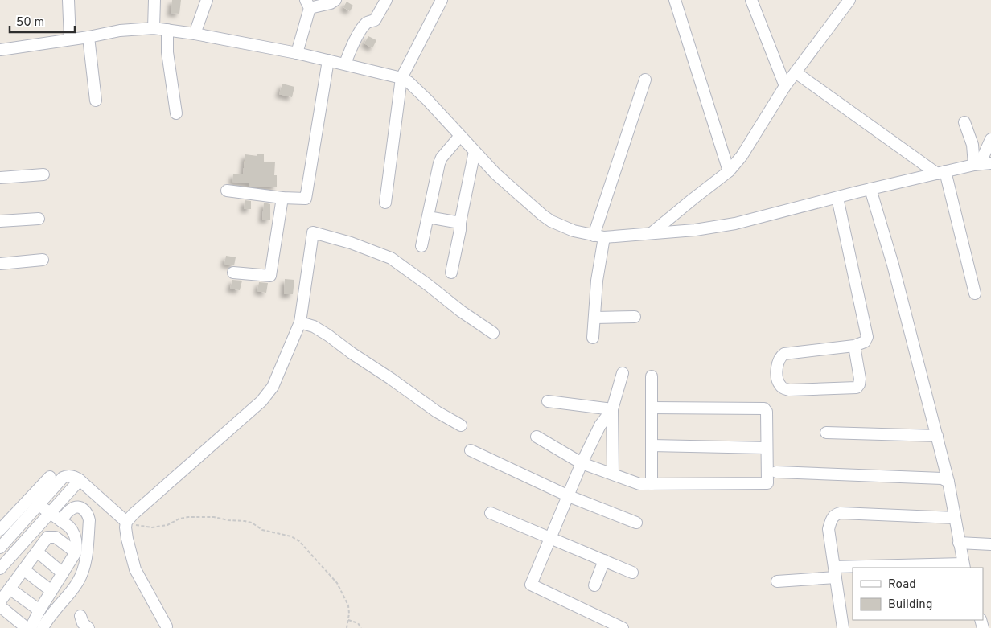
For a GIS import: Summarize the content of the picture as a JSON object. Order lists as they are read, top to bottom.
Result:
{
  "legend": ["Road", "Building"],
  "scale_bar": "50 m"
}
